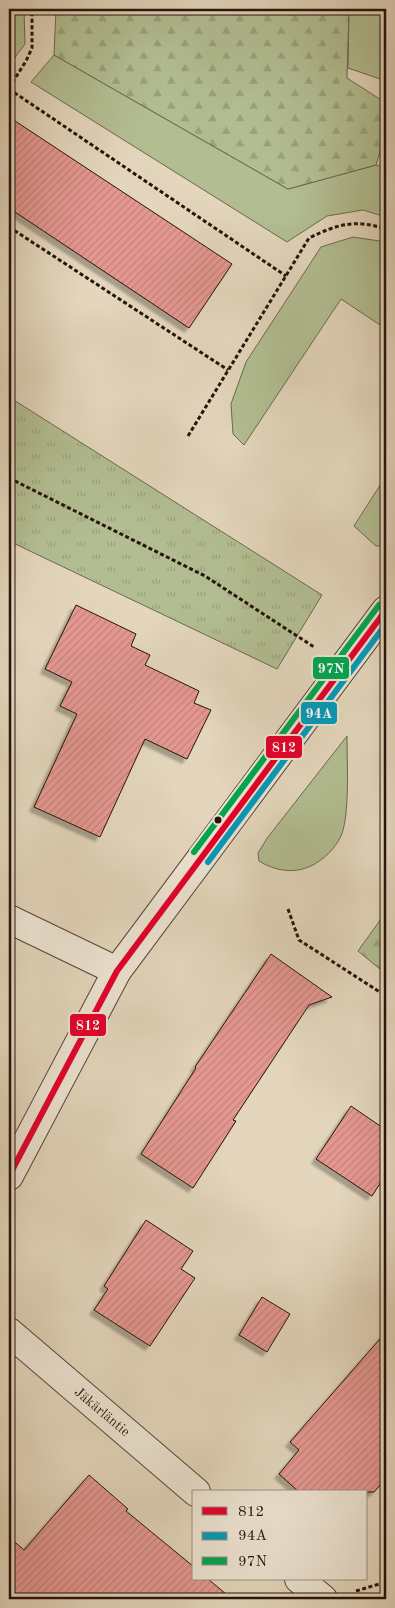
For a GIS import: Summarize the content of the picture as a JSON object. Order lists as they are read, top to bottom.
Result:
{
  "streets": {
    "street": ["Jäkärläntie"]
  },
  "lines": ["transit line 97N", "transit line 812", "transit line 94A"],
  "legend": ["812", "94A", "97N"]
}
